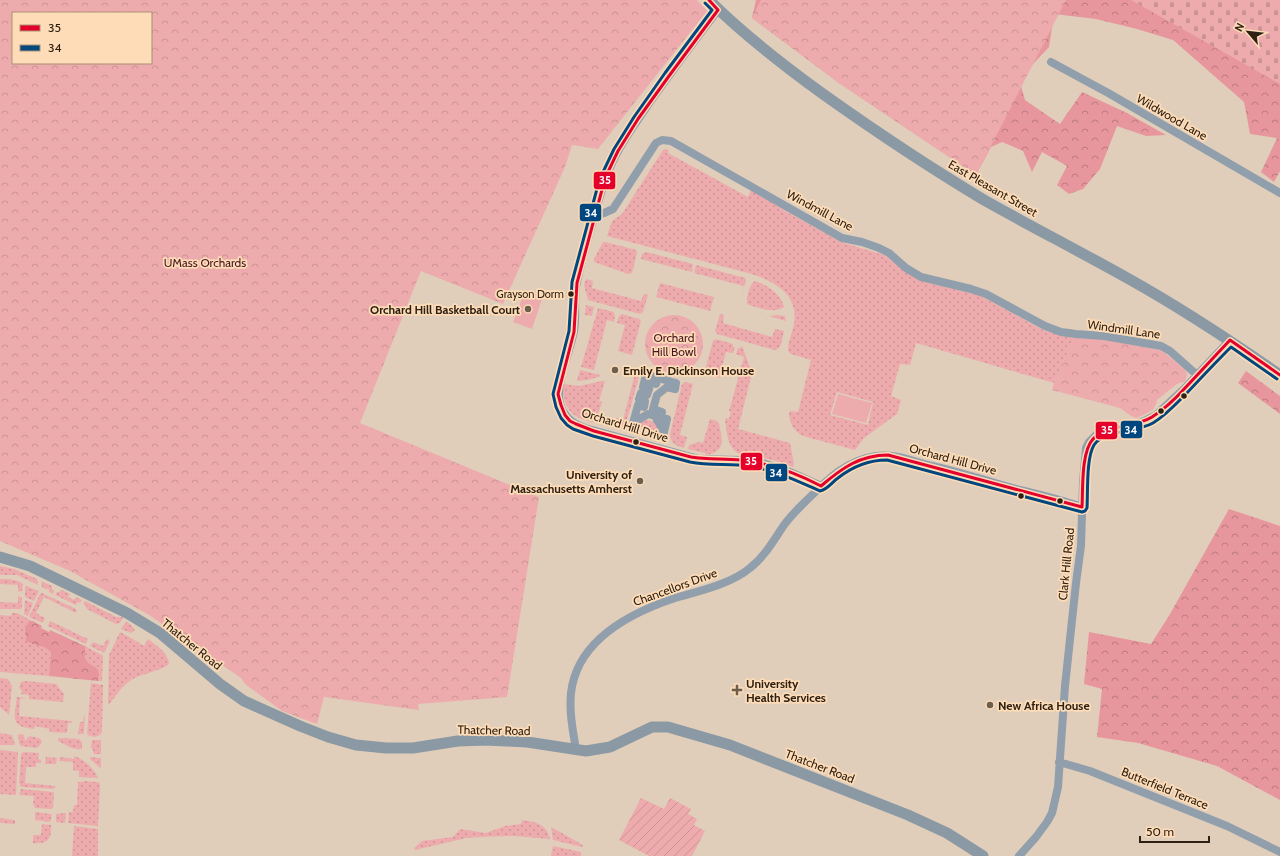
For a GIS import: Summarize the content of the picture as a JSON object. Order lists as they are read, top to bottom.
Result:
{
  "streets": {
    "street": [
      "Wildwood Lane",
      "East Pleasant Street",
      "Windmill Lane",
      "Orchard Hill Drive",
      "Clark Hill Road",
      "Chancellors Drive",
      "Thatcher Road",
      "Butterfield Terrace"
    ]
  },
  "crossings": [
    ["East Pleasant Street", "Orchard Hill Drive"],
    ["East Pleasant Street", "Clark Hill Road"],
    ["Windmill Lane", "Orchard Hill Drive"],
    ["Windmill Lane", "Clark Hill Road"],
    ["Orchard Hill Drive", "Clark Hill Road"],
    ["Orchard Hill Drive", "Chancellors Drive"],
    ["Clark Hill Road", "Butterfield Terrace"],
    ["Chancellors Drive", "Thatcher Road"]
  ],
  "parks": ["UMass Orchards", "Orchard Hill Bowl"],
  "places": {
    "other": [
      "Grayson Dorm",
      "Orchard Hill Basketball Court",
      "Emily E. Dickinson House",
      "University of Massachusetts Amherst",
      "New Africa House"
    ],
    "health": ["University Health Services"]
  },
  "lines": ["transit line 35", "transit line 34"],
  "legend": ["35", "34"],
  "scale_bar": "50 m",
  "north": "top left"
}
